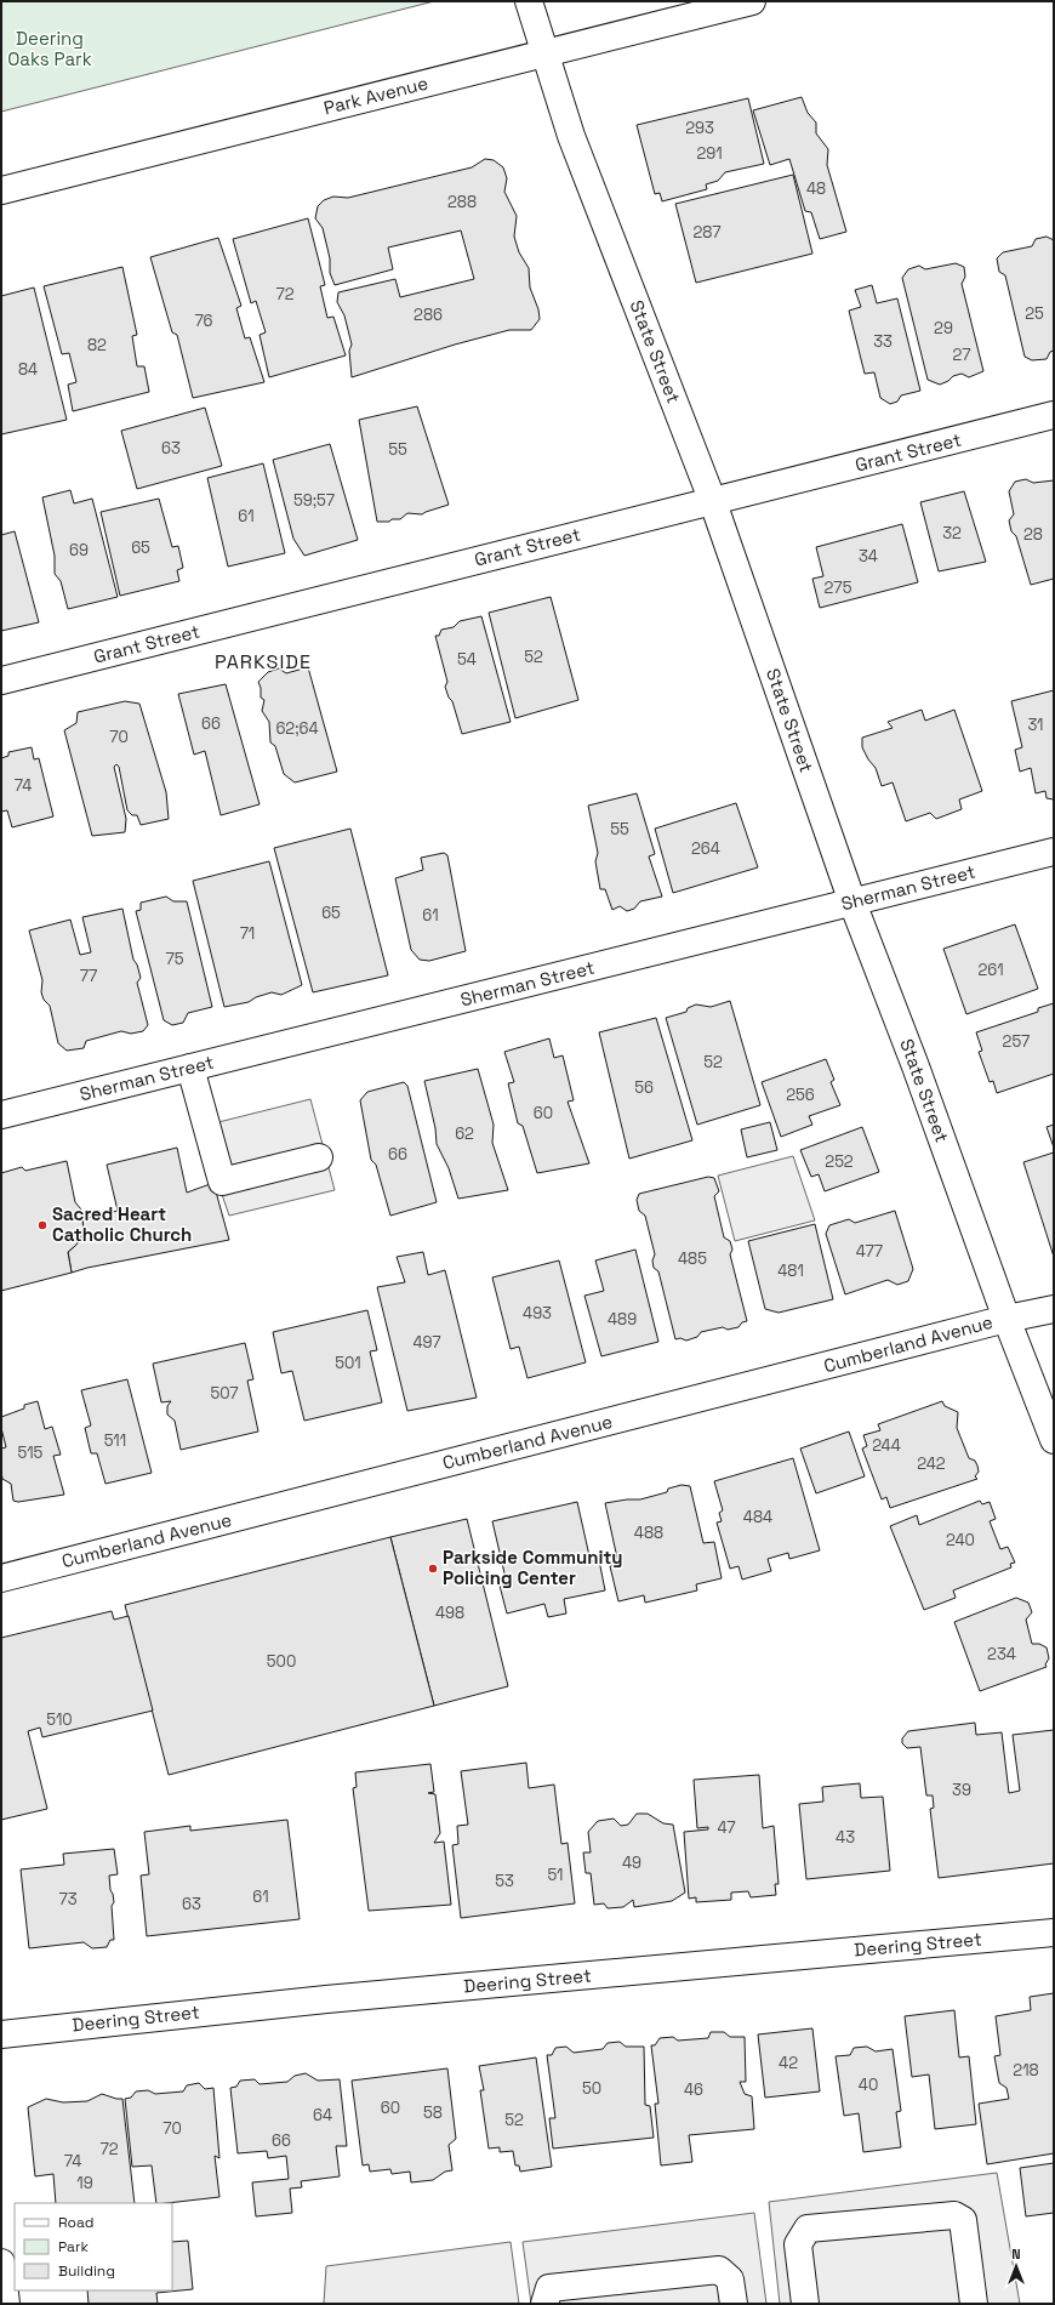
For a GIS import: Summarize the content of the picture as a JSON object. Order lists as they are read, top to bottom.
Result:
{
  "streets": {
    "street": [
      "Park Avenue",
      "State Street",
      "Grant Street",
      "Sherman Street",
      "Cumberland Avenue",
      "Deering Street"
    ]
  },
  "crossings": [
    ["Park Avenue", "State Street"],
    ["State Street", "Grant Street"],
    ["State Street", "Sherman Street"],
    ["State Street", "Cumberland Avenue"]
  ],
  "districts": ["PARKSIDE"],
  "parks": ["Deering Oaks Park"],
  "places": ["Sacred Heart Catholic Church", "Parkside Community Policing Center"],
  "house_numbers": [
    "293",
    "291",
    "48",
    "288",
    "287",
    "72",
    "25",
    "286",
    "76",
    "29",
    "33",
    "82",
    "27",
    "84",
    "63",
    "55",
    "59;57",
    "61",
    "32",
    "28",
    "65",
    "69",
    "34",
    "275",
    "52",
    "54",
    "66",
    "31",
    "62;64",
    "70",
    "74",
    "55",
    "264",
    "65",
    "61",
    "71",
    "75",
    "261",
    "77",
    "257",
    "52",
    "56",
    "256",
    "60",
    "62",
    "66",
    "252",
    "477",
    "485",
    "481",
    "493",
    "489",
    "497",
    "501",
    "507",
    "511",
    "244",
    "515",
    "242",
    "484",
    "488",
    "240",
    "498",
    "234",
    "500",
    "510",
    "39",
    "47",
    "43",
    "49",
    "51",
    "53",
    "61",
    "73",
    "63",
    "42",
    "218",
    "40",
    "50",
    "46",
    "60",
    "58",
    "64",
    "52",
    "70",
    "66",
    "72",
    "74",
    "19"
  ],
  "legend": ["Road", "Park", "Building"],
  "north": "top"
}
